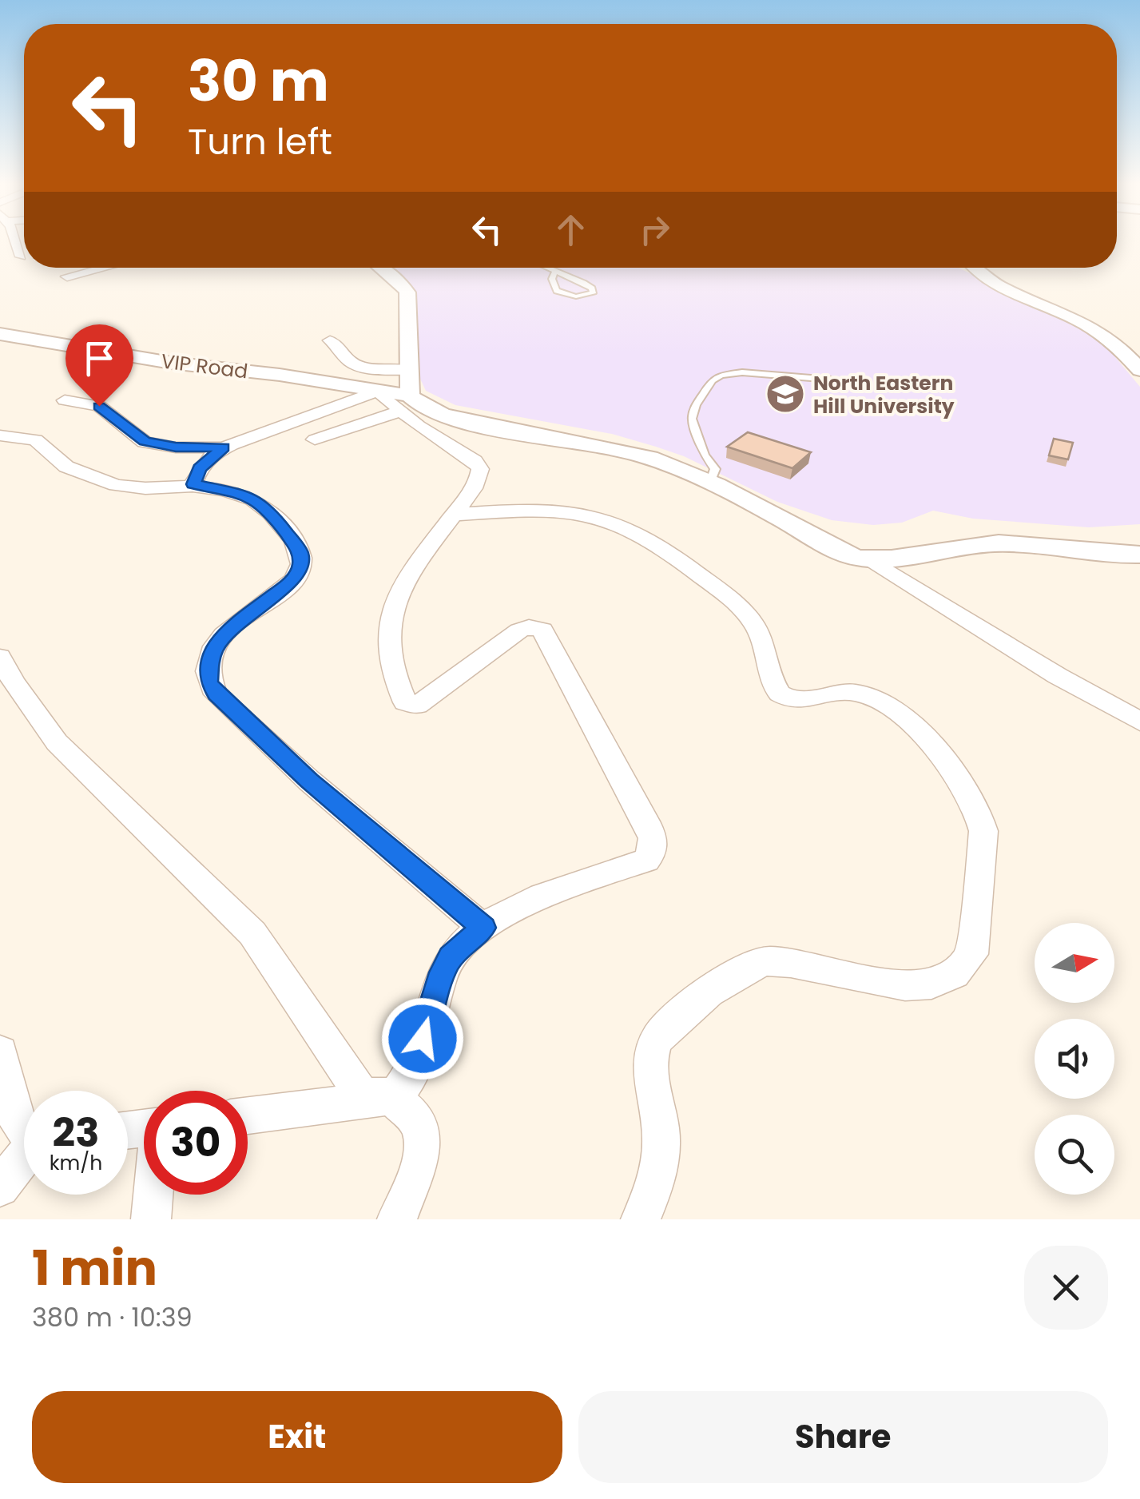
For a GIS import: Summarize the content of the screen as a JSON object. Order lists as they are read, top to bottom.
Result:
{
  "streets": {
    "street": ["VIP Road"]
  },
  "places": {
    "school or university": ["North Eastern Hill University"]
  },
  "north": "right",
  "page": {
    "turn": ["30 m", "Turn left"],
    "speed": "23 km/h",
    "limit": "30",
    "heading": ["1 min", "380 m · 10:39"],
    "buttons": ["Exit", "Share"]
  }
}
